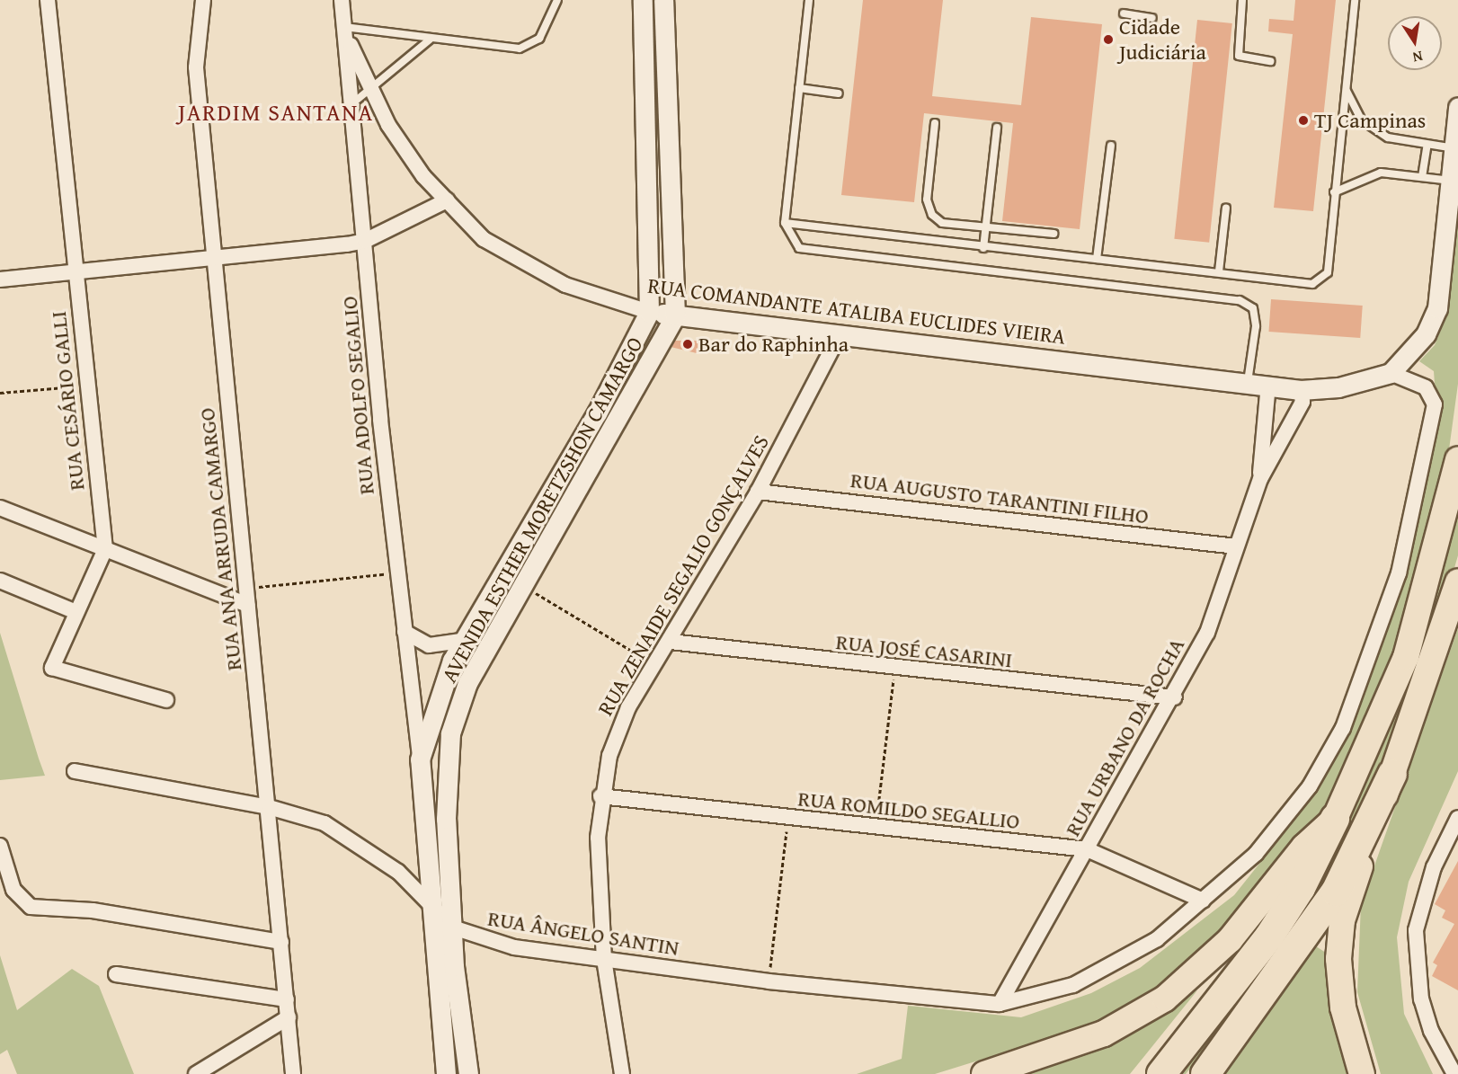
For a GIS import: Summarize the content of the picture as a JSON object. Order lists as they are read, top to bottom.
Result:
{
  "streets": {
    "street": [
      "RUA COMANDANTE ATALIBA EUCLIDES VIEIRA",
      "RUA ADOLFO SEGALIO",
      "RUA CESÁRIO GALLI",
      "RUA AUGUSTO TARANTINI FILHO",
      "AVENIDA ESTHER MORETZSHON CAMARGO",
      "RUA ANA ARRUDA CAMARGO",
      "RUA ZENAIDE SEGALIO GONÇALVES",
      "RUA JOSÉ CASARINI",
      "RUA URBANO DA ROCHA",
      "RUA ROMILDO SEGALLIO",
      "RUA ÂNGELO SANTIN"
    ]
  },
  "crossings": [
    ["RUA COMANDANTE ATALIBA EUCLIDES VIEIRA", "RUA ADOLFO SEGALIO"],
    ["RUA COMANDANTE ATALIBA EUCLIDES VIEIRA", "AVENIDA ESTHER MORETZSHON CAMARGO"],
    ["RUA COMANDANTE ATALIBA EUCLIDES VIEIRA", "RUA ZENAIDE SEGALIO GONÇALVES"],
    ["RUA COMANDANTE ATALIBA EUCLIDES VIEIRA", "RUA URBANO DA ROCHA"],
    ["RUA COMANDANTE ATALIBA EUCLIDES VIEIRA", "RUA ÂNGELO SANTIN"],
    ["RUA ADOLFO SEGALIO", "AVENIDA ESTHER MORETZSHON CAMARGO"],
    ["RUA AUGUSTO TARANTINI FILHO", "RUA ZENAIDE SEGALIO GONÇALVES"],
    ["RUA AUGUSTO TARANTINI FILHO", "RUA URBANO DA ROCHA"],
    ["AVENIDA ESTHER MORETZSHON CAMARGO", "RUA ÂNGELO SANTIN"],
    ["RUA ANA ARRUDA CAMARGO", "RUA ÂNGELO SANTIN"],
    ["RUA ZENAIDE SEGALIO GONÇALVES", "RUA JOSÉ CASARINI"],
    ["RUA ZENAIDE SEGALIO GONÇALVES", "RUA ROMILDO SEGALLIO"],
    ["RUA ZENAIDE SEGALIO GONÇALVES", "RUA ÂNGELO SANTIN"],
    ["RUA JOSÉ CASARINI", "RUA URBANO DA ROCHA"],
    ["RUA URBANO DA ROCHA", "RUA ROMILDO SEGALLIO"],
    ["RUA URBANO DA ROCHA", "RUA ÂNGELO SANTIN"],
    ["RUA ROMILDO SEGALLIO", "RUA ÂNGELO SANTIN"]
  ],
  "districts": ["JARDIM SANTANA"],
  "places": ["Cidade Judiciária", "TJ Campinas", "Bar do Raphinha"],
  "north": "bottom"
}
